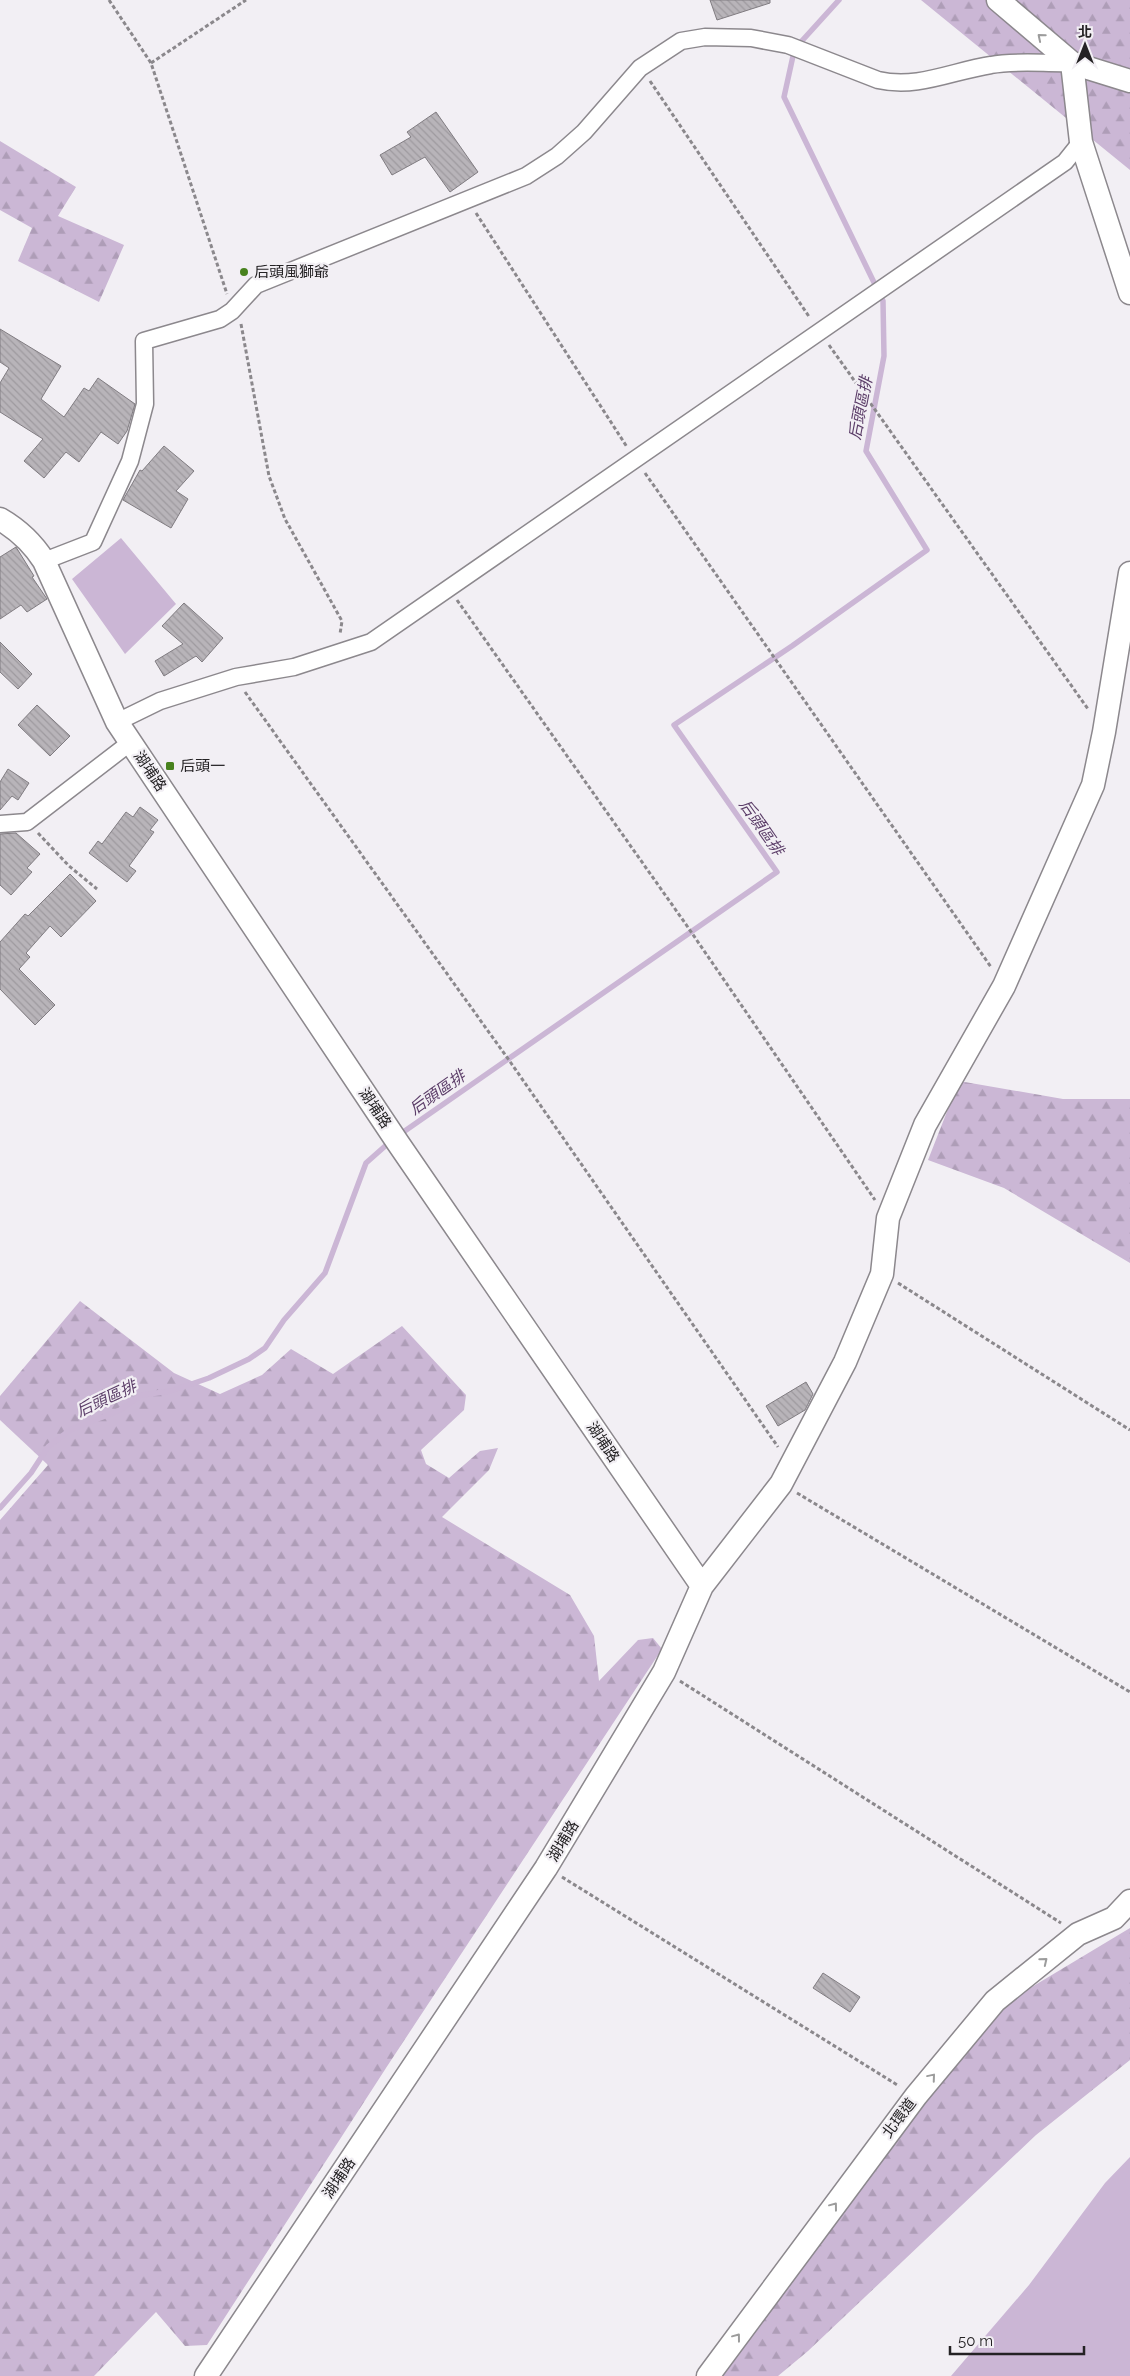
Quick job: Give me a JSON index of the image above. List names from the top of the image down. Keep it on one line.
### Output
{"streets":{"main road":["湖埔路","北環道"]},"one_way":["北環道"],"water":["后頭區排"],"places":{"other":["后頭風獅爺"],"transit":["后頭一"]},"scale_bar":"50 m","north":"top"}
